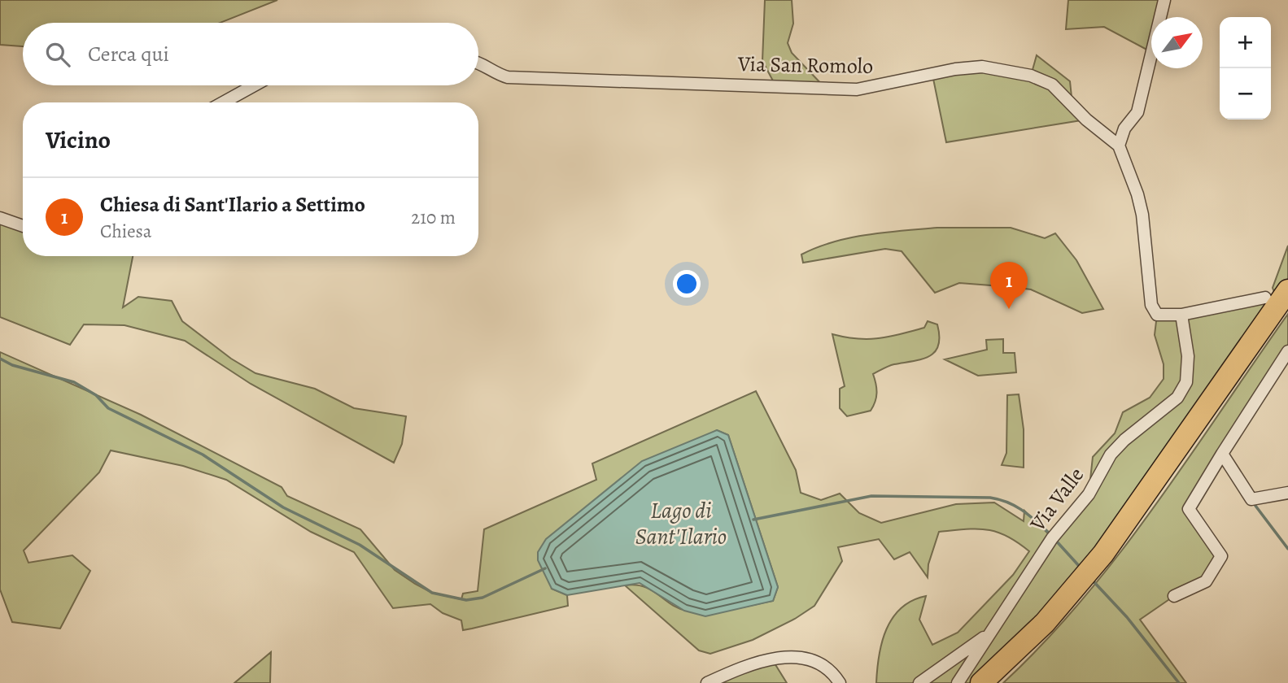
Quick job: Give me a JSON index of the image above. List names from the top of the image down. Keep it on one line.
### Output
{"streets":{"street":["Via San Romolo","Via Valle"]},"water":["Lago di Sant'Ilario"],"north":"top right","page":{"map_buttons":["+","−"],"search":"Cerca qui","heading":"Vicino","list":[{"mark":"1","name":"Chiesa di Sant'Ilario a Settimo","note":"Chiesa","value":"210 m"}],"pins":"1"}}
